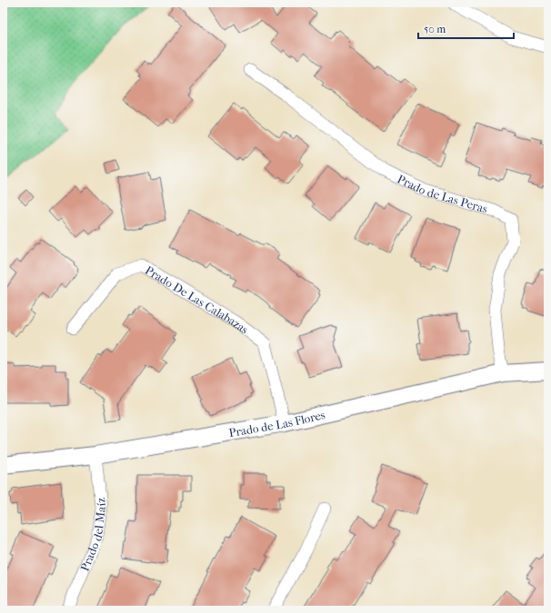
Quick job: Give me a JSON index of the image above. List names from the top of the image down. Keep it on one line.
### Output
{"streets":{"street":["Prado de Las Peras","Prado De Las Calabazas","Prado de Las Flores","Prado del Maíz"]},"crossings":[["Prado de Las Peras","Prado de Las Flores"],["Prado De Las Calabazas","Prado de Las Flores"],["Prado de Las Flores","Prado del Maíz"]],"scale_bar":"50 m"}
